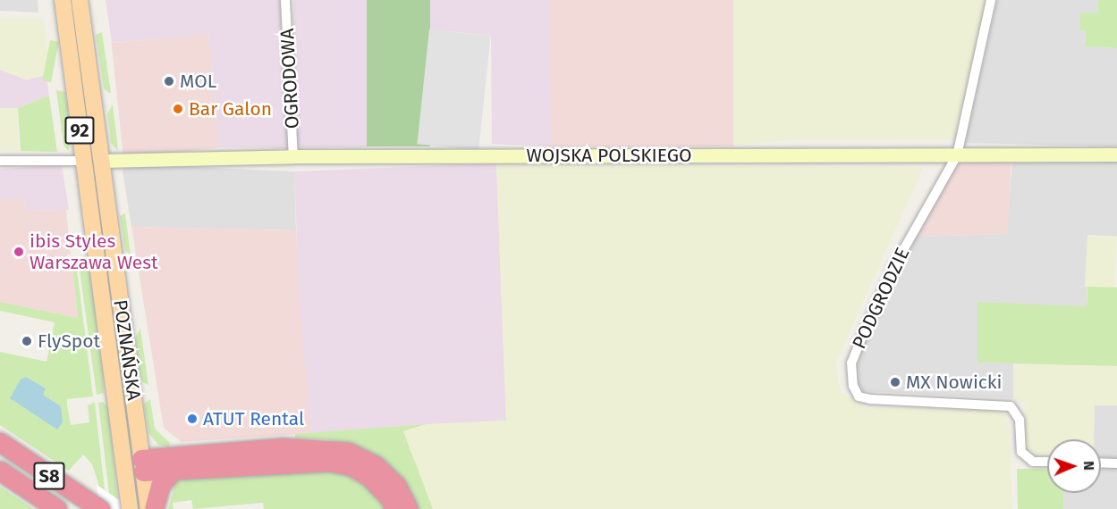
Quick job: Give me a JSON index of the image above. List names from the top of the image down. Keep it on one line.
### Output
{"streets":{"highway":["S8"],"main road":["92","POZNAŃSKA"],"street":["OGRODOWA","WOJSKA POLSKIEGO","PODGRODZIE"]},"crossings":[["OGRODOWA","WOJSKA POLSKIEGO"],["WOJSKA POLSKIEGO","PODGRODZIE"],["WOJSKA POLSKIEGO","POZNAŃSKA"]],"places":["MOL","Bar Galon","ibis Styles Warszawa West","FlySpot","MX Nowicki","ATUT Rental"],"north":"right"}
